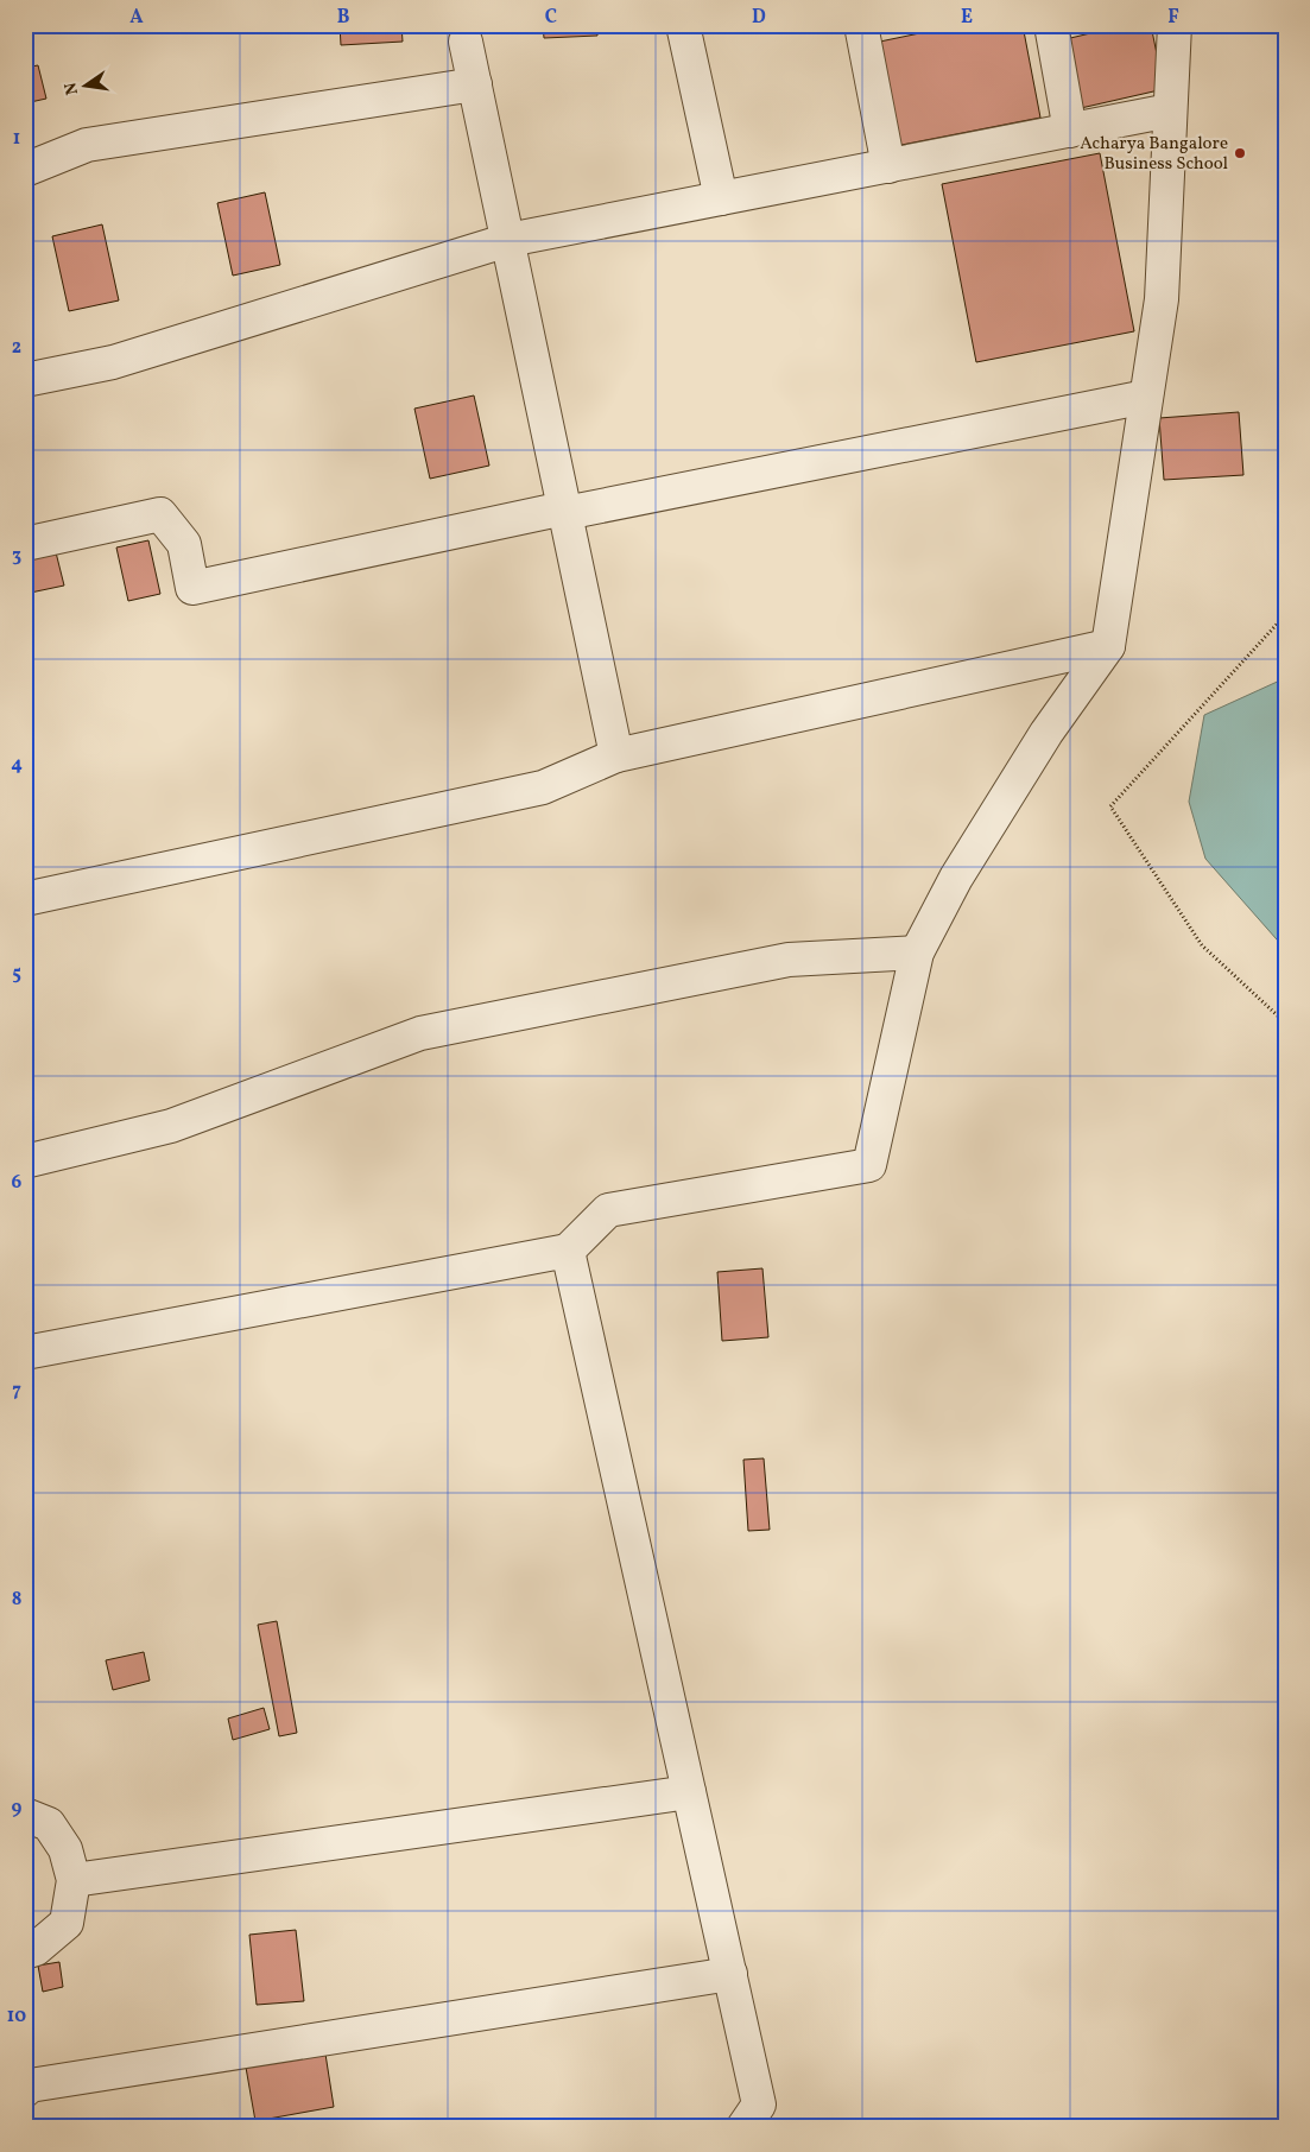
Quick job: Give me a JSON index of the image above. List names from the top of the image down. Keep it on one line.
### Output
{"places":["Acharya Bangalore Business School"],"north":"left","grid":{"columns":["A","B","C","D","E","F"],"rows":["1","2","3","4","5","6","7","8","9","10"]}}
